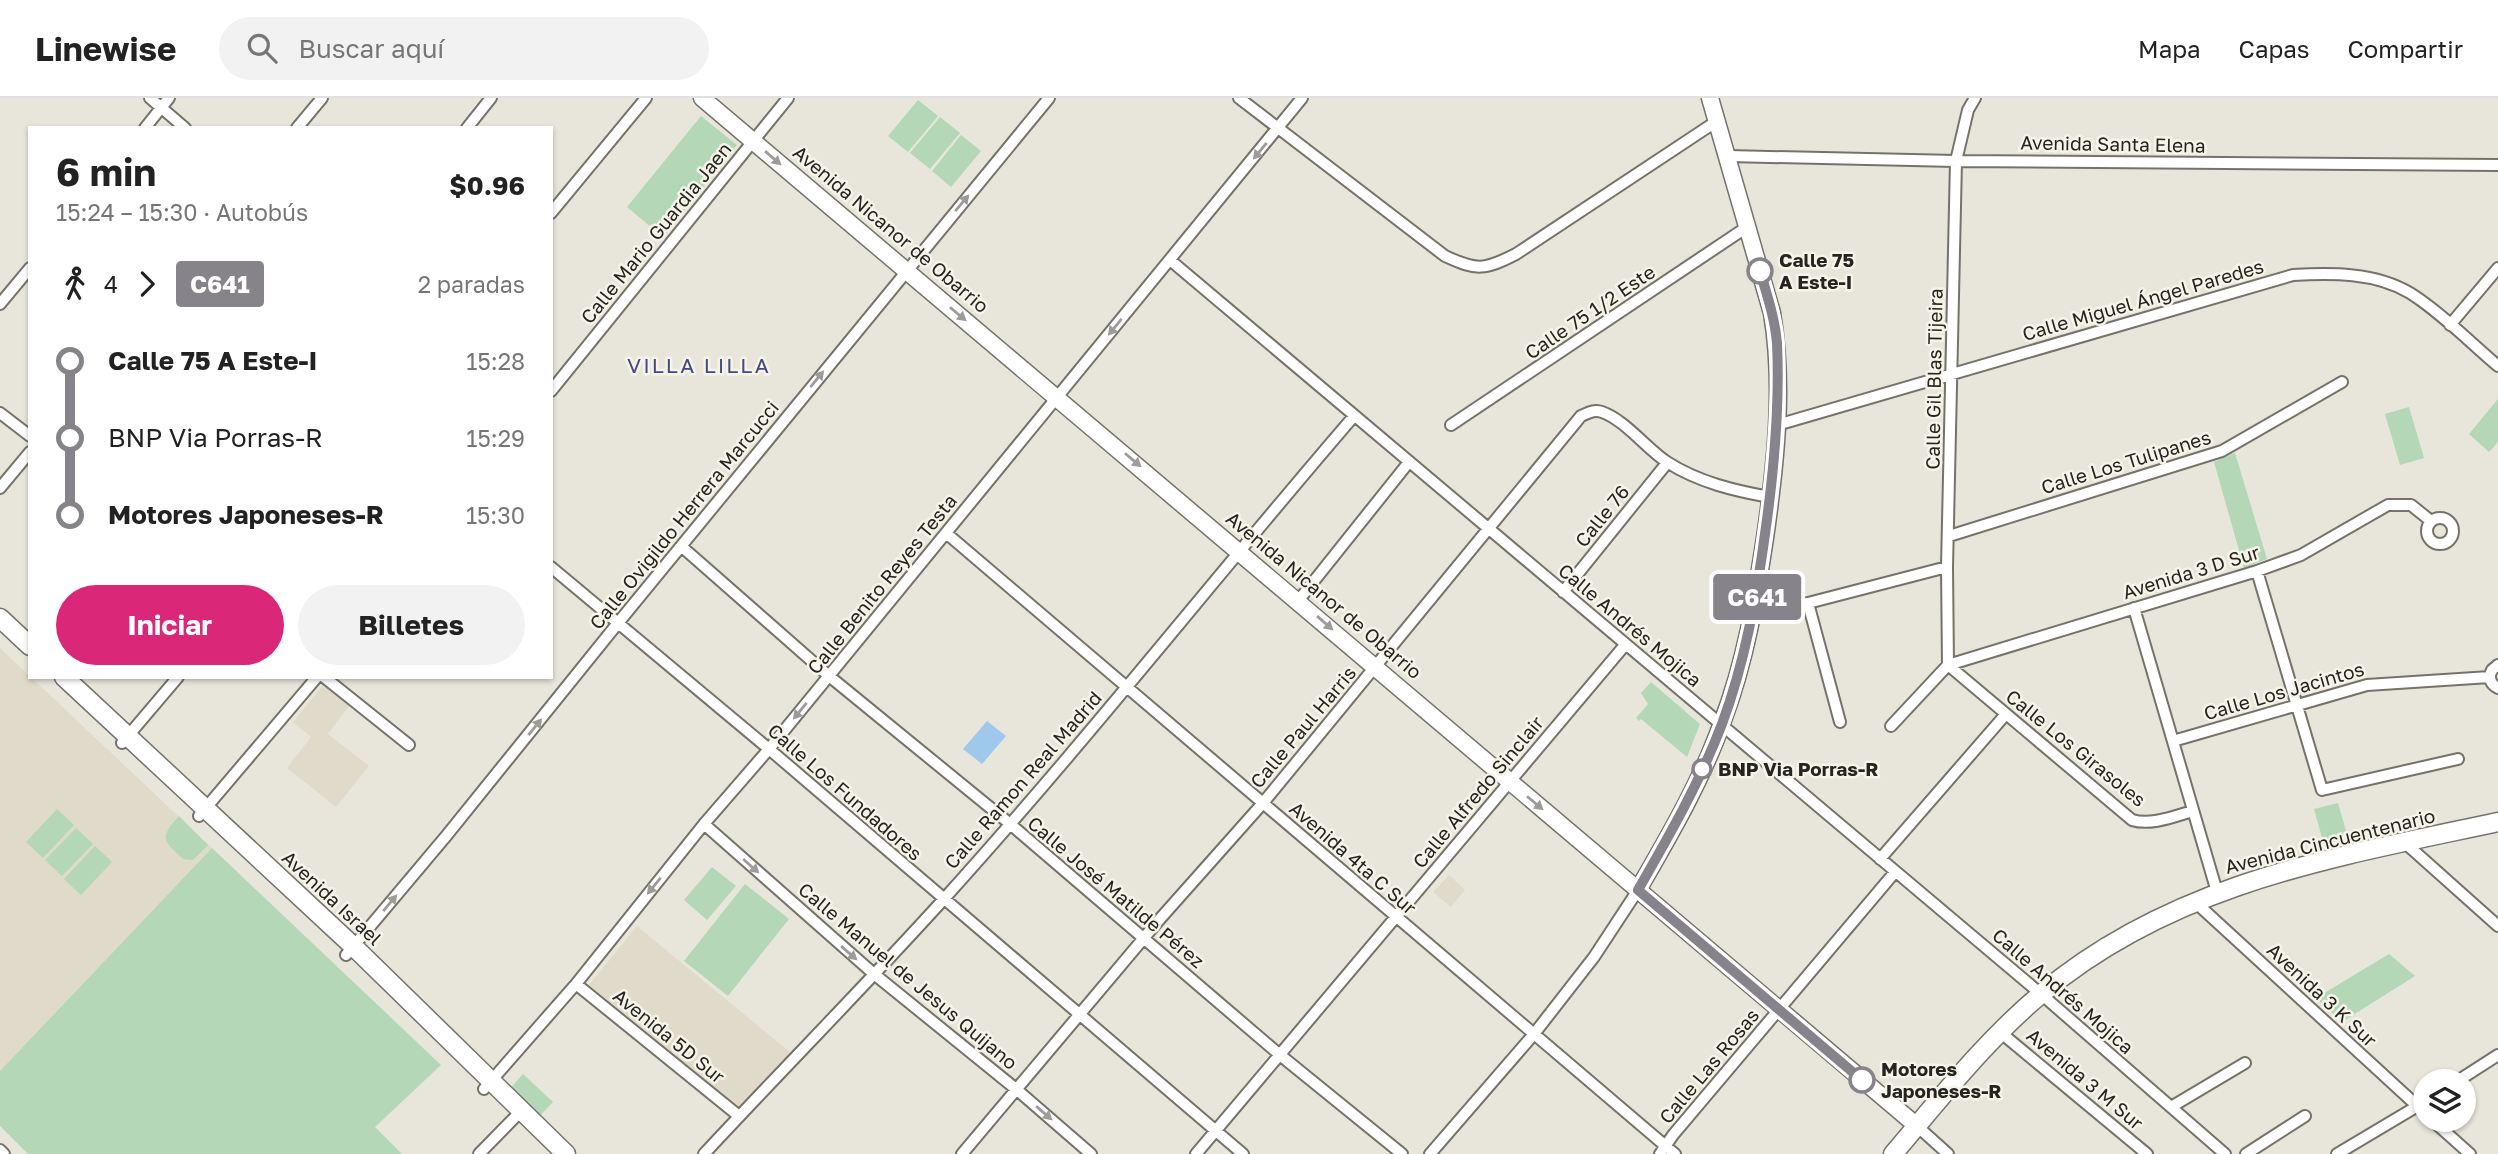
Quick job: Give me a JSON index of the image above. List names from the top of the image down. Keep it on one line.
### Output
{"streets":{"main road":["Avenida Nicanor de Obarrio","Avenida Cincuentenario","Avenida Israel"],"street":["Avenida Santa Elena","Calle Mario Guardia Jaen","Calle Miguel Ángel Paredes","Calle 75 1/2 Este","Calle Gil Blas Tijeira","Calle Los Tulipanes","Calle Ovigildo Herrera Marcucci","Calle 76","Avenida 3 D Sur","Calle Benito Reyes Testa","Calle Andrés Mojica","Calle Los Jacintos","Calle Paul Harris","Calle Los Girasoles","Calle Ramon Real Madrid","Calle Los Fundadores","Calle Alfredo Sinclair","Avenida 4ta C Sur","Calle José Matilde Pérez","Calle Manuel de Jesus Quijano","Avenida 3 K Sur","Avenida 5D Sur","Calle Las Rosas","Avenida 3 M Sur"]},"crossings":[["Avenida Santa Elena","Calle Gil Blas Tijeira"],["Avenida Nicanor de Obarrio","Calle Mario Guardia Jaen"],["Avenida Nicanor de Obarrio","Calle Ovigildo Herrera Marcucci"],["Avenida Nicanor de Obarrio","Calle Benito Reyes Testa"],["Avenida Nicanor de Obarrio","Calle Paul Harris"],["Avenida Nicanor de Obarrio","Calle Ramon Real Madrid"],["Avenida Nicanor de Obarrio","Calle Alfredo Sinclair"],["Avenida Nicanor de Obarrio","Avenida Cincuentenario"],["Avenida Nicanor de Obarrio","Calle Las Rosas"],["Calle Miguel Ángel Paredes","Calle Gil Blas Tijeira"],["Calle Gil Blas Tijeira","Calle Los Tulipanes"],["Calle Gil Blas Tijeira","Avenida 3 D Sur"],["Calle Gil Blas Tijeira","Calle Los Girasoles"],["Calle Ovigildo Herrera Marcucci","Calle Los Fundadores"],["Calle Ovigildo Herrera Marcucci","Calle José Matilde Pérez"],["Calle Ovigildo Herrera Marcucci","Avenida Israel"],["Calle 76","Calle Andrés Mojica"],["Calle 76","Calle Paul Harris"],["Avenida 3 D Sur","Calle Los Girasoles"],["Calle Benito Reyes Testa","Calle Andrés Mojica"],["Calle Benito Reyes Testa","Calle Los Fundadores"],["Calle Benito Reyes Testa","Avenida 4ta C Sur"],["Calle Benito Reyes Testa","Calle José Matilde Pérez"],["Calle Benito Reyes Testa","Avenida Israel"],["Calle Benito Reyes Testa","Calle Manuel de Jesus Quijano"],["Calle Benito Reyes Testa","Avenida 5D Sur"],["Calle Andrés Mojica","Calle Paul Harris"],["Calle Andrés Mojica","Calle Ramon Real Madrid"],["Calle Andrés Mojica","Calle Alfredo Sinclair"],["Calle Andrés Mojica","Avenida Cincuentenario"],["Calle Andrés Mojica","Calle Las Rosas"],["Calle Paul Harris","Calle Los Fundadores"],["Calle Paul Harris","Avenida 4ta C Sur"],["Calle Paul Harris","Calle José Matilde Pérez"],["Calle Paul Harris","Calle Manuel de Jesus Quijano"],["Calle Ramon Real Madrid","Calle Los Fundadores"],["Calle Ramon Real Madrid","Avenida 4ta C Sur"],["Calle Ramon Real Madrid","Calle José Matilde Pérez"],["Calle Ramon Real Madrid","Calle Manuel de Jesus Quijano"],["Calle Ramon Real Madrid","Avenida 5D Sur"],["Calle Los Fundadores","Calle Alfredo Sinclair"],["Calle Alfredo Sinclair","Avenida 4ta C Sur"],["Calle Alfredo Sinclair","Calle José Matilde Pérez"],["Avenida Cincuentenario","Avenida 3 K Sur"],["Avenida Cincuentenario","Avenida 3 M Sur"],["Avenida 4ta C Sur","Calle Las Rosas"]],"one_way":["Avenida Nicanor de Obarrio","Calle Ovigildo Herrera Marcucci","Calle Benito Reyes Testa","Calle Manuel de Jesus Quijano"],"districts":["VILLA LILLA"],"places":["Calle 75 A Este-I","BNP Via Porras-R","Motores Japoneses-R"],"lines":["bus line C641"],"page":{"header":"Linewise","search":"Buscar aquí","nav":["Mapa","Capas","Compartir"],"on_map":"C641","heading":["6 min","15:24 – 15:30 · Autobús","$0.96"],"legs":["4","C641","2 paradas"],"list":[{"name":"Calle 75 A Este-I","value":"15:28"},{"name":"BNP Via Porras-R","value":"15:29"},{"name":"Motores Japoneses-R","value":"15:30"}],"buttons":["Iniciar","Billetes"]}}
